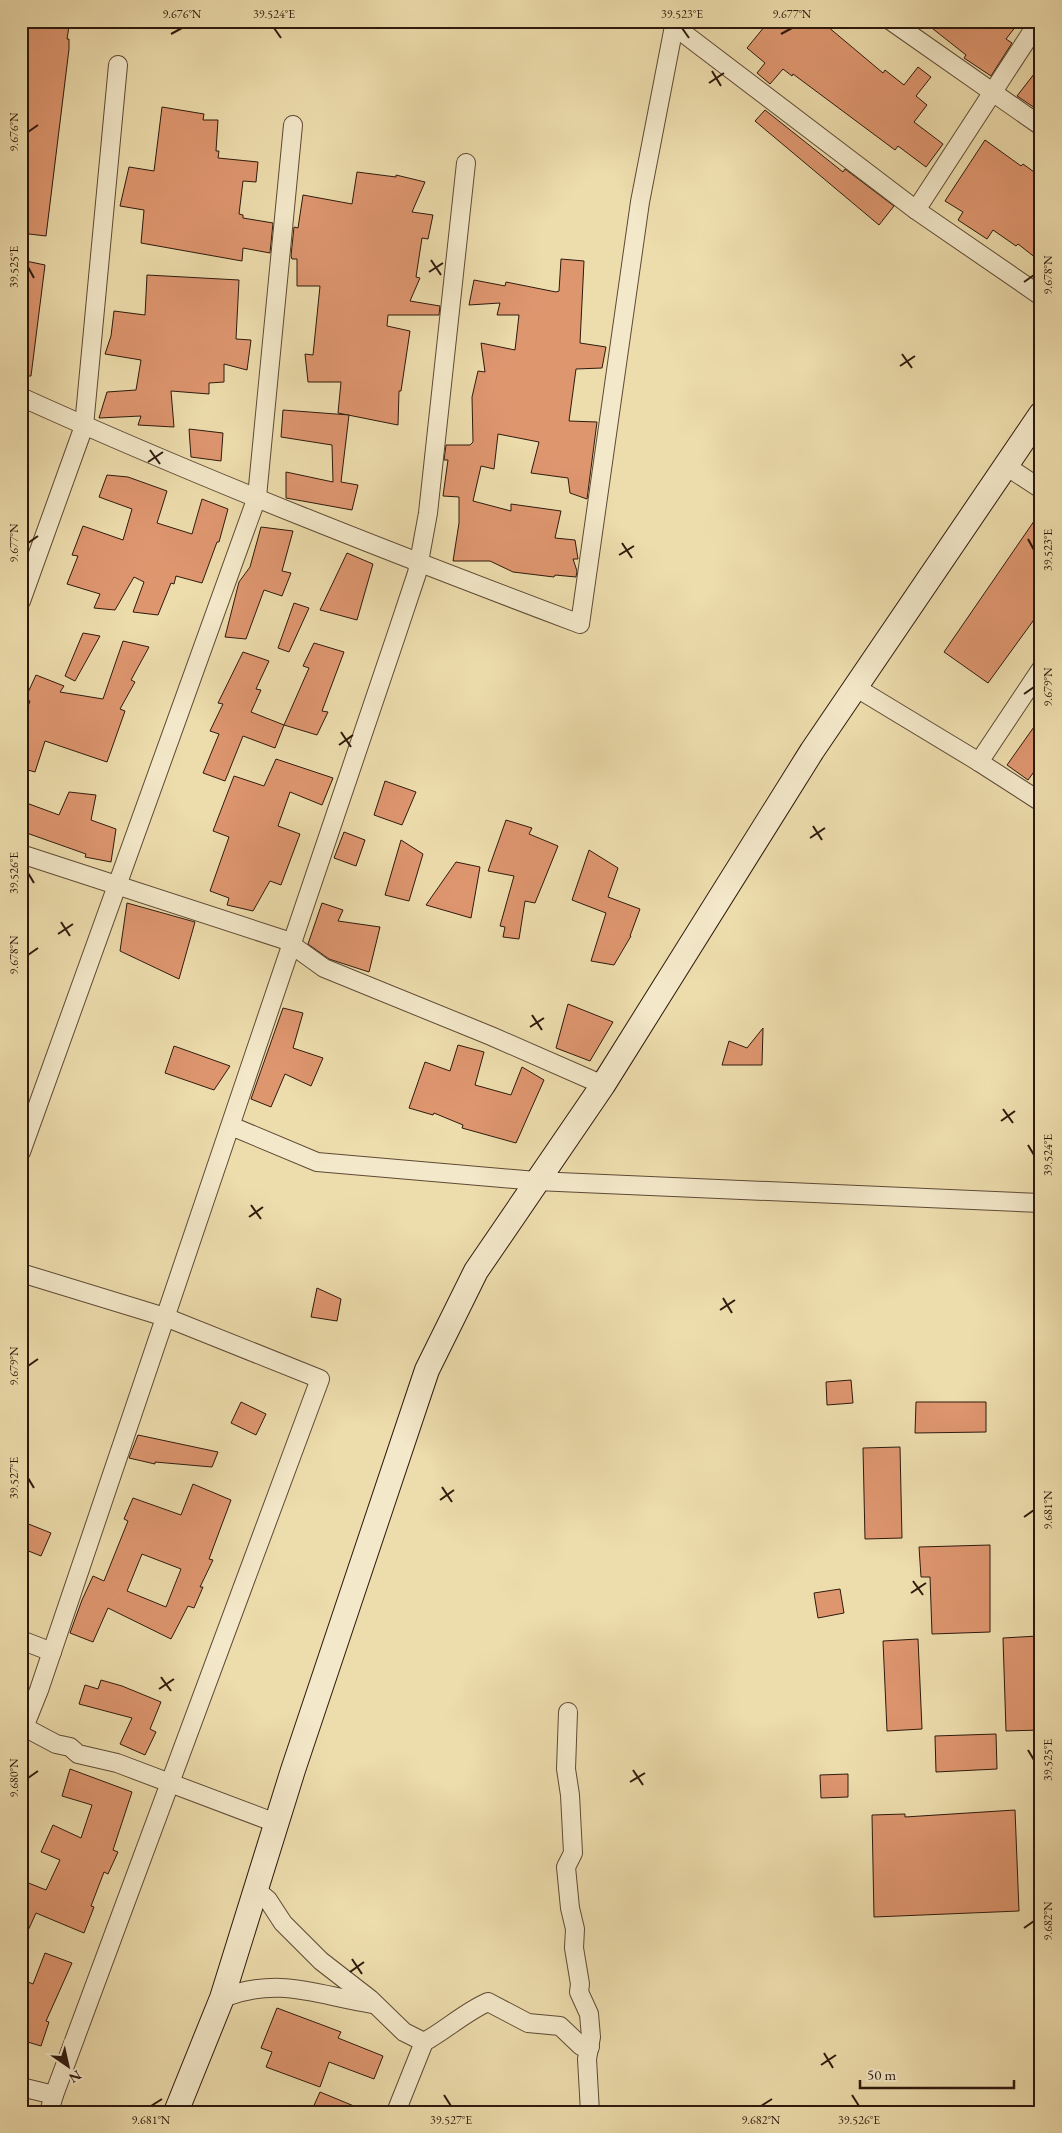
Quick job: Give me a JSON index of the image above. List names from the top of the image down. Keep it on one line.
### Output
{"scale_bar":"50 m","north":"bottom right","coordinates":["9.676°N","39.524°E","39.523°E","9.677°N","39.525°E","9.678°N","9.679°N","39.526°E","39.527°E","9.681°N","9.680°N","9.682°N"]}
